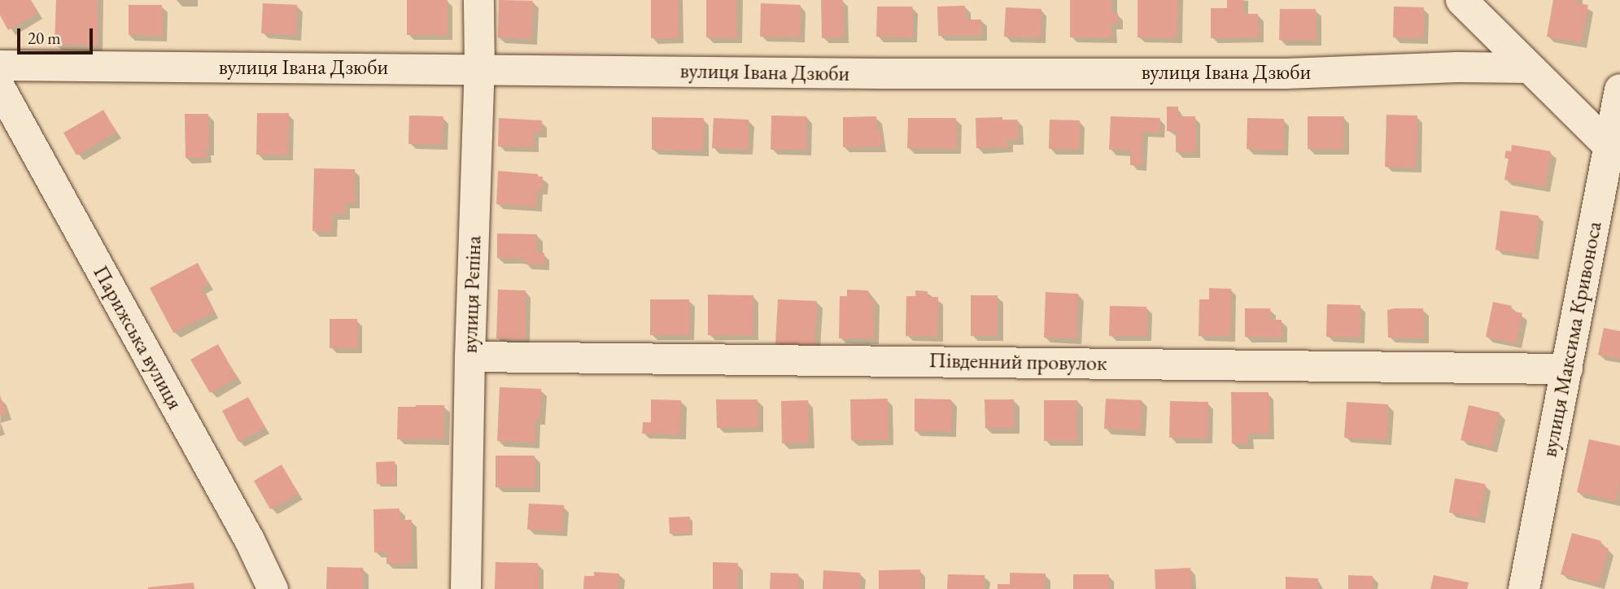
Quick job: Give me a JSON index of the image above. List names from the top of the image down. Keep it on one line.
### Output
{"streets":{"street":["вулиця Івана Дзюби","вулиця Рєпіна","Парижська вулиця","вулиця Максима Кривоноса","Південний провулок"]},"crossings":[["вулиця Івана Дзюби","вулиця Рєпіна"],["вулиця Рєпіна","Південний провулок"],["вулиця Максима Кривоноса","Південний провулок"]],"scale_bar":"20 m"}
